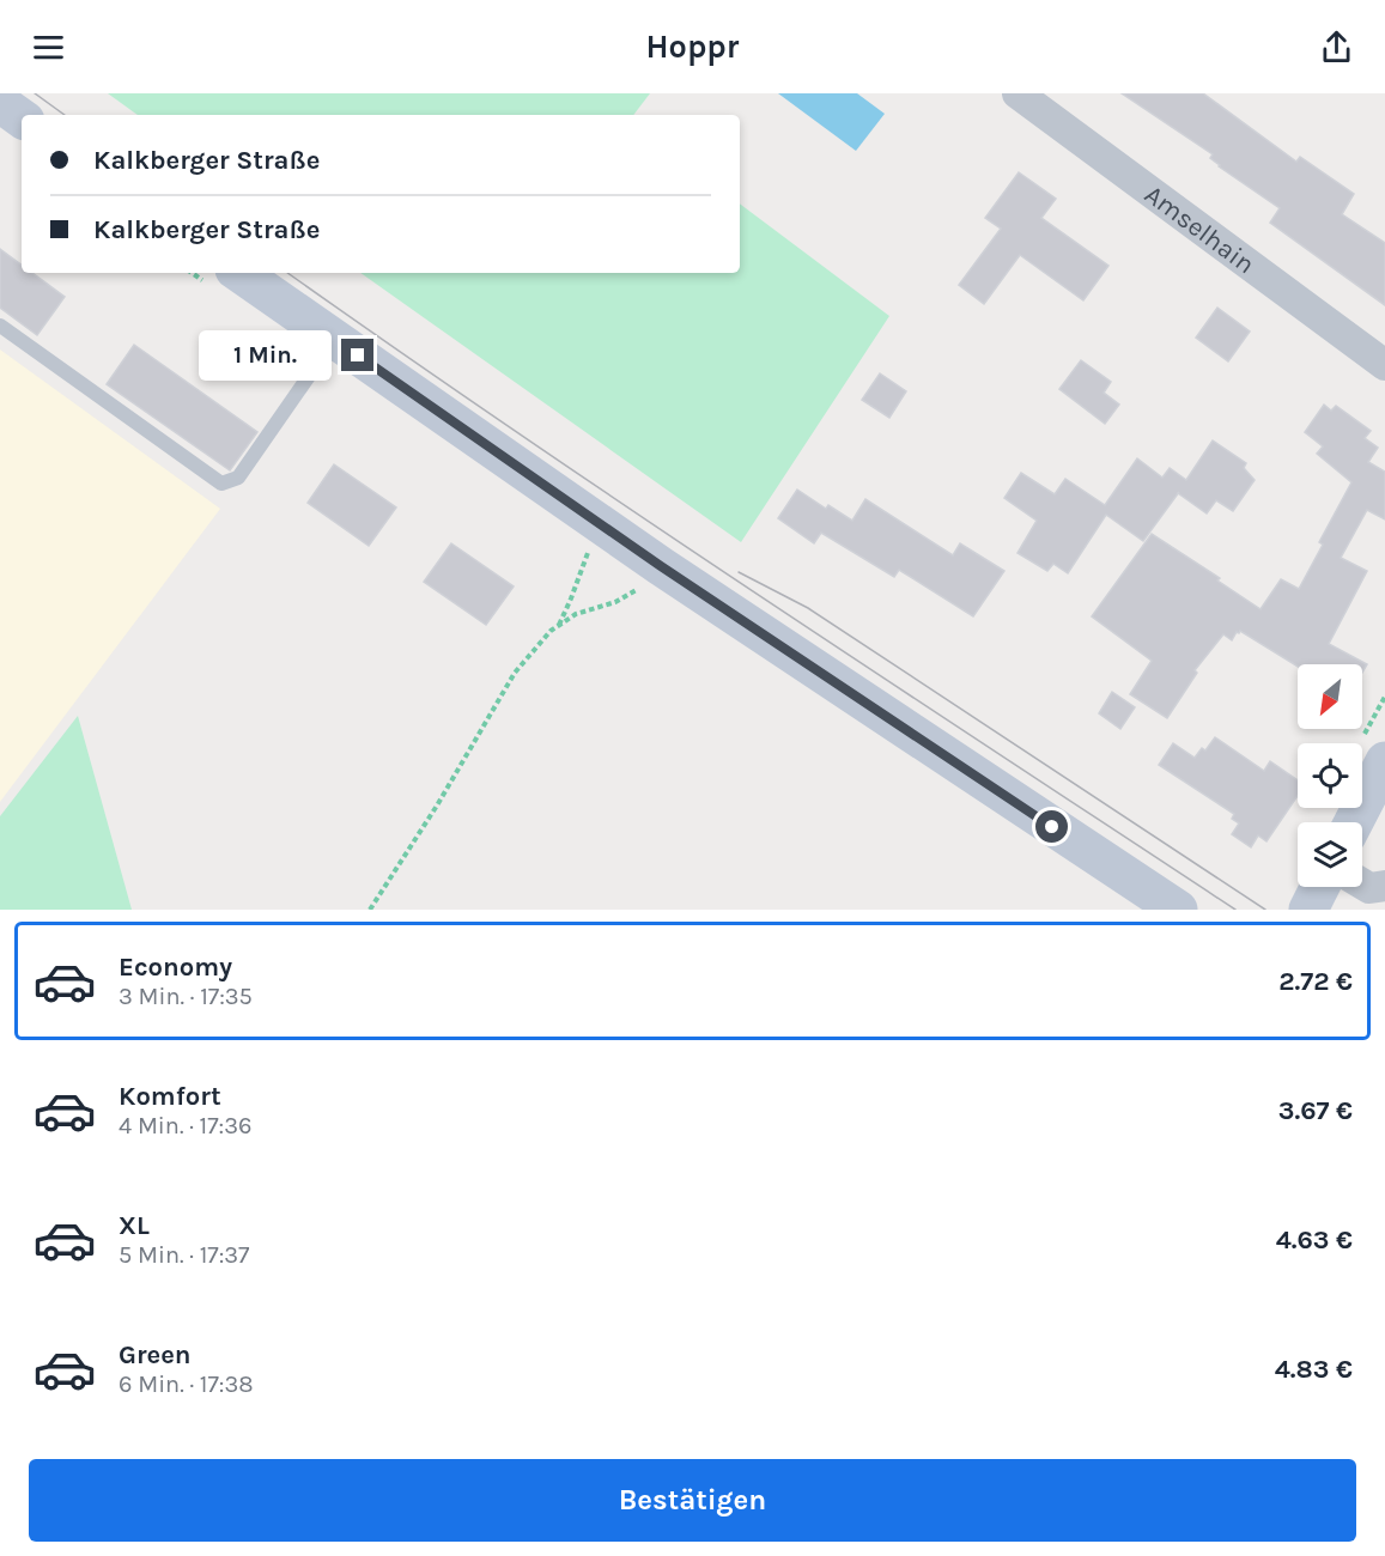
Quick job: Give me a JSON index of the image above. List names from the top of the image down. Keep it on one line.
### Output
{"streets":{"street":["Amselhain"]},"north":"bottom left","page":{"header":"Hoppr","banner":["Kalkberger Straße","Kalkberger Straße"],"bubble":"1 Min.","list":[{"name":"Economy","note":"3 Min. · 17:35","value":"2.72 €"},{"name":"Komfort","note":"4 Min. · 17:36","value":"3.67 €"},{"name":"XL","note":"5 Min. · 17:37","value":"4.63 €"},{"name":"Green","note":"6 Min. · 17:38","value":"4.83 €"}],"buttons":"Bestätigen"}}
